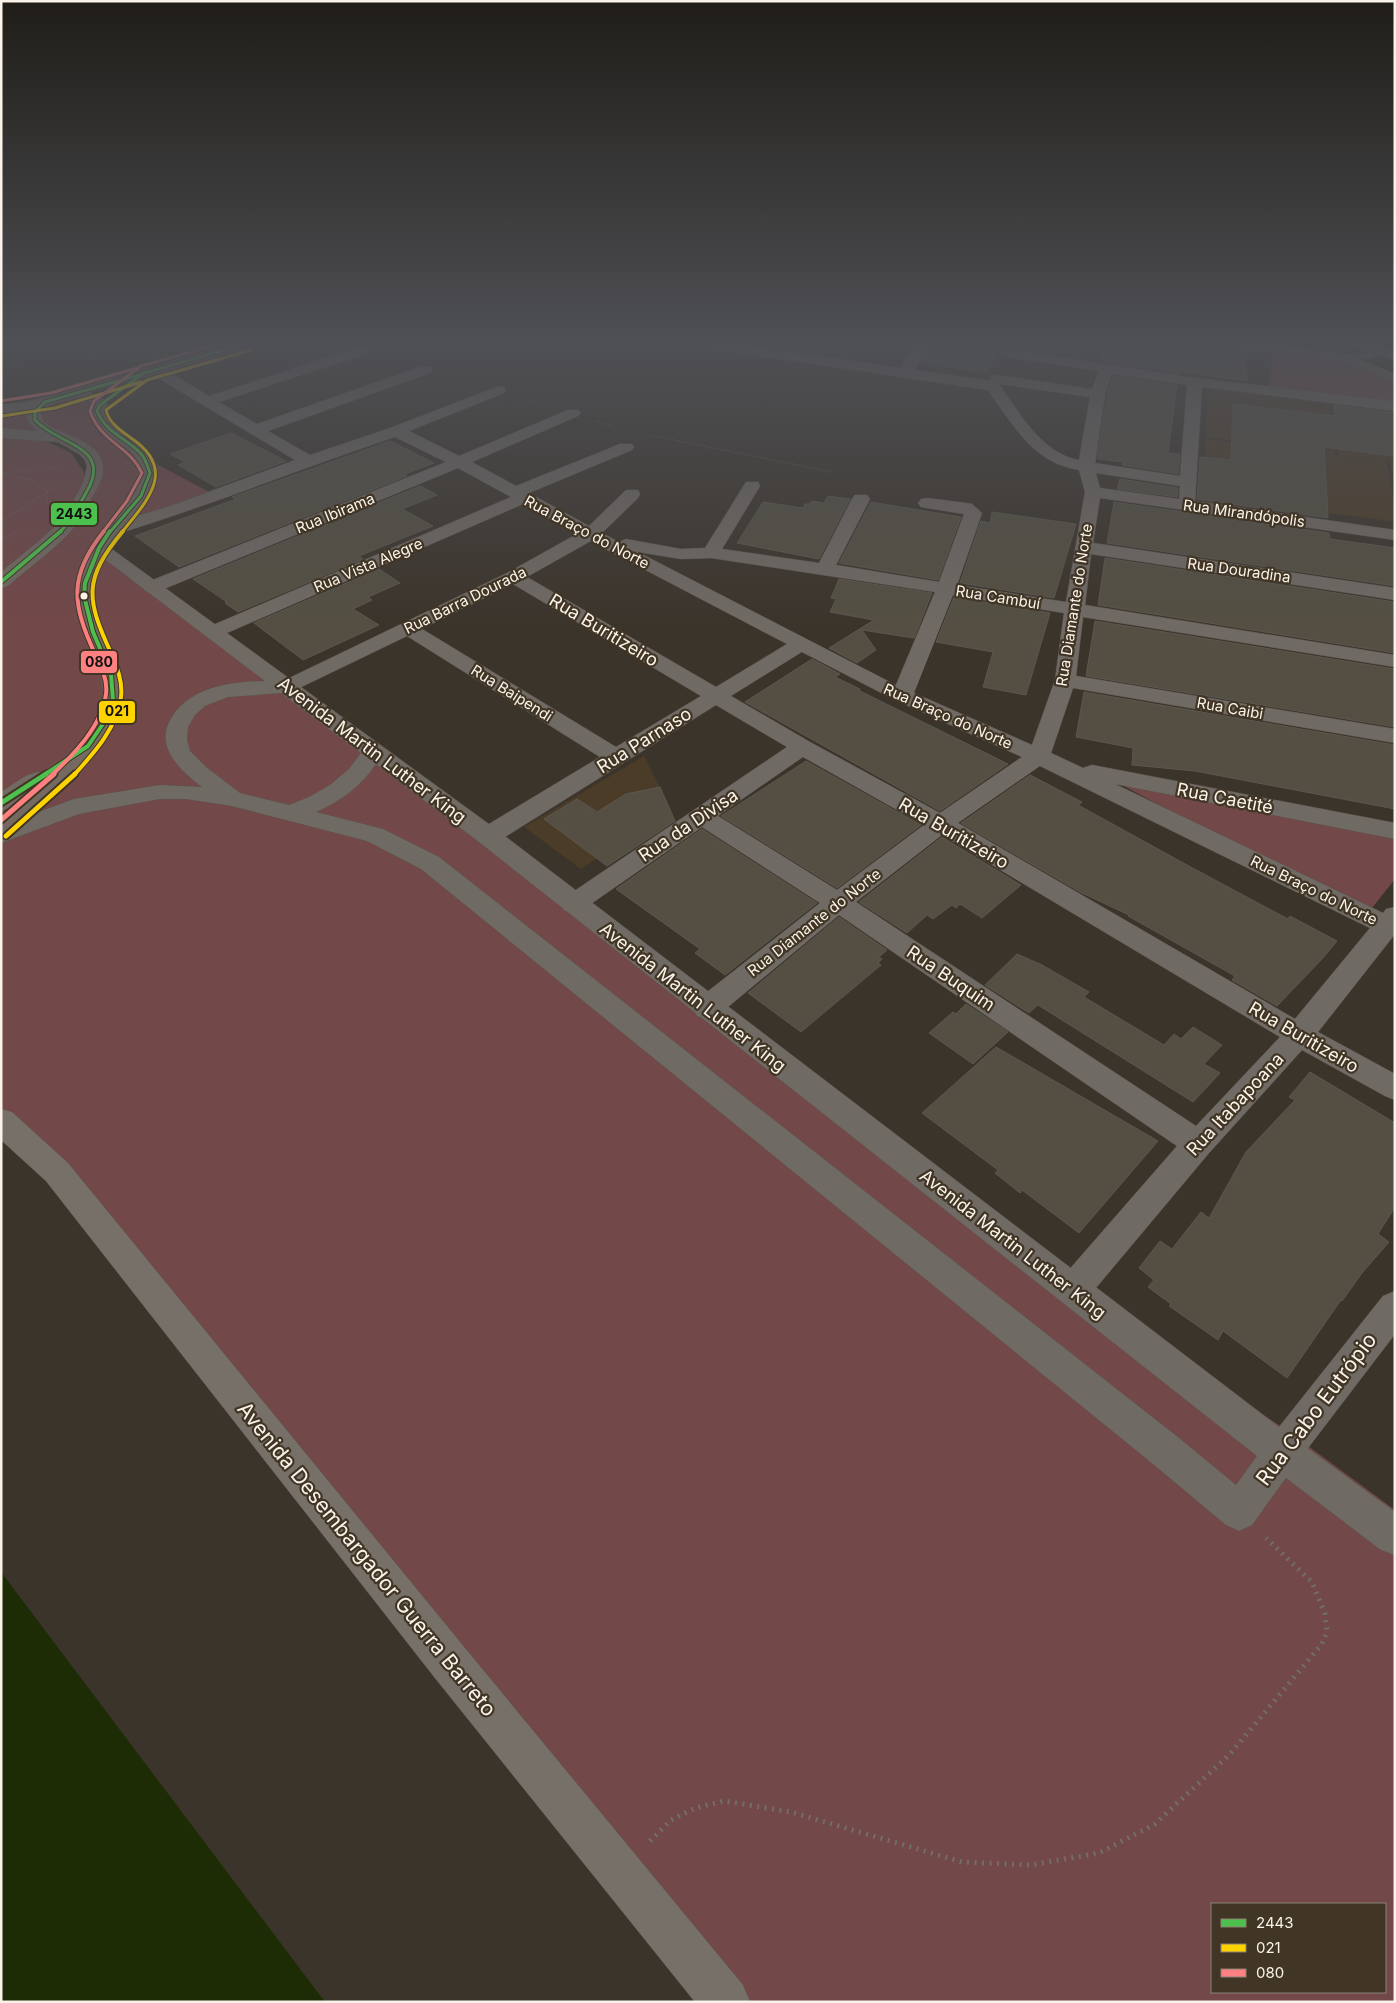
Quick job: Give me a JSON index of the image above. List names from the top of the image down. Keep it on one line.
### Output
{"streets":{"main road":["Avenida Desembargador Guerra Barreto"],"street":["Rua Ibirama","Rua Mirandópolis","Rua Braço do Norte","Rua Vista Alegre","Rua Douradina","Rua Cambuí","Rua Barra Dourada","Rua Diamante do Norte","Rua Buritizeiro","Rua Baipendi","Rua Caibi","Rua Parnaso","Avenida Martin Luther King","Rua Caetité","Rua da Divisa","Rua Buquim","Rua Itabapoana","Rua Cabo Eutrópio"]},"crossings":[["Rua Ibirama","Rua Braço do Norte"],["Rua Ibirama","Avenida Martin Luther King"],["Rua Mirandópolis","Rua Diamante do Norte"],["Rua Braço do Norte","Rua Vista Alegre"],["Rua Braço do Norte","Rua Cambuí"],["Rua Braço do Norte","Rua Barra Dourada"],["Rua Braço do Norte","Rua Diamante do Norte"],["Rua Braço do Norte","Rua Parnaso"],["Rua Braço do Norte","Rua Caetité"],["Rua Braço do Norte","Rua Itabapoana"],["Rua Vista Alegre","Avenida Martin Luther King"],["Rua Douradina","Rua Diamante do Norte"],["Rua Cambuí","Rua Barra Dourada"],["Rua Cambuí","Rua Diamante do Norte"],["Rua Barra Dourada","Rua Buritizeiro"],["Rua Barra Dourada","Rua Baipendi"],["Rua Barra Dourada","Avenida Martin Luther King"],["Rua Diamante do Norte","Rua Buritizeiro"],["Rua Diamante do Norte","Rua Caibi"],["Rua Diamante do Norte","Avenida Martin Luther King"],["Rua Diamante do Norte","Rua Caetité"],["Rua Diamante do Norte","Rua Buquim"],["Rua Buritizeiro","Rua Parnaso"],["Rua Buritizeiro","Rua da Divisa"],["Rua Buritizeiro","Rua Itabapoana"],["Rua Baipendi","Rua Parnaso"],["Rua Parnaso","Avenida Martin Luther King"],["Avenida Martin Luther King","Rua da Divisa"],["Avenida Martin Luther King","Rua Itabapoana"],["Avenida Martin Luther King","Rua Cabo Eutrópio"],["Rua da Divisa","Rua Buquim"],["Rua Buquim","Rua Itabapoana"]],"lines":["transit line 2443","transit line 021","transit line 080"],"legend":["2443","021","080"]}
